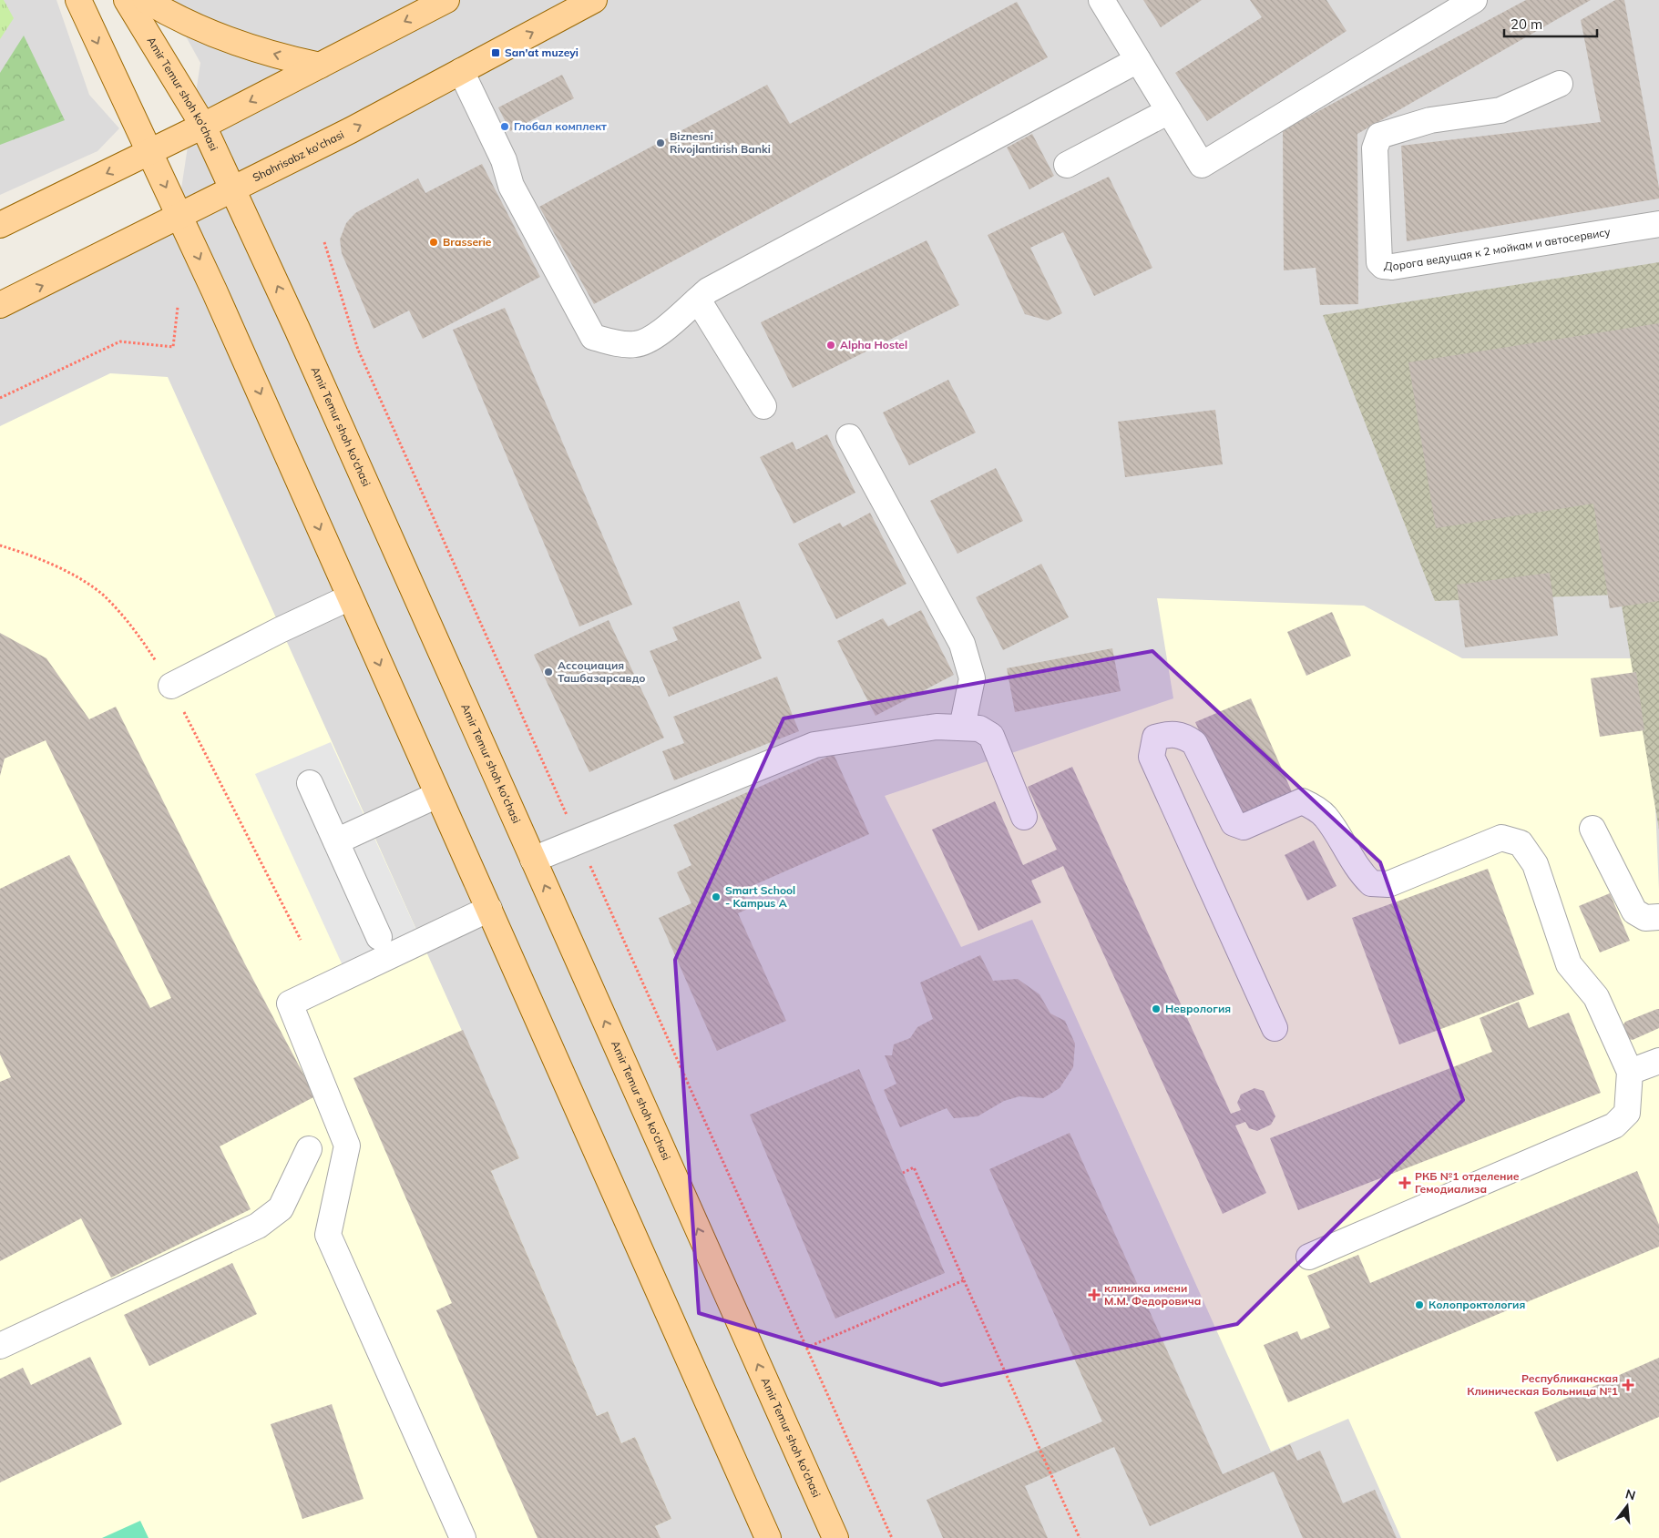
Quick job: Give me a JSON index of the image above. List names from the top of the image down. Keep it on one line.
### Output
{"streets":{"main road":["Amir Temur shoh ko'chasi","Shahrisabz ko'chasi"],"lane":["Дорога ведущая к 2 мойкам и автосервису"]},"crossings":[["Amir Temur shoh ko'chasi","Shahrisabz ko'chasi"]],"places":{"transit":["San'at muzeyi"],"other":["Глобал комплект","Biznesni Rivojlantirish Banki","Brasserie","Alpha Hostel","Ассоциация Ташбазарсавдо","Smart School - Kampus A","Неврология","Колопроктология"],"health":["РКБ №1 отделение Гемодиализа","клиника имени М.М. Федоровича","Республиканская Клиническая Больница №1"]},"scale_bar":"20 m","north":"top"}
